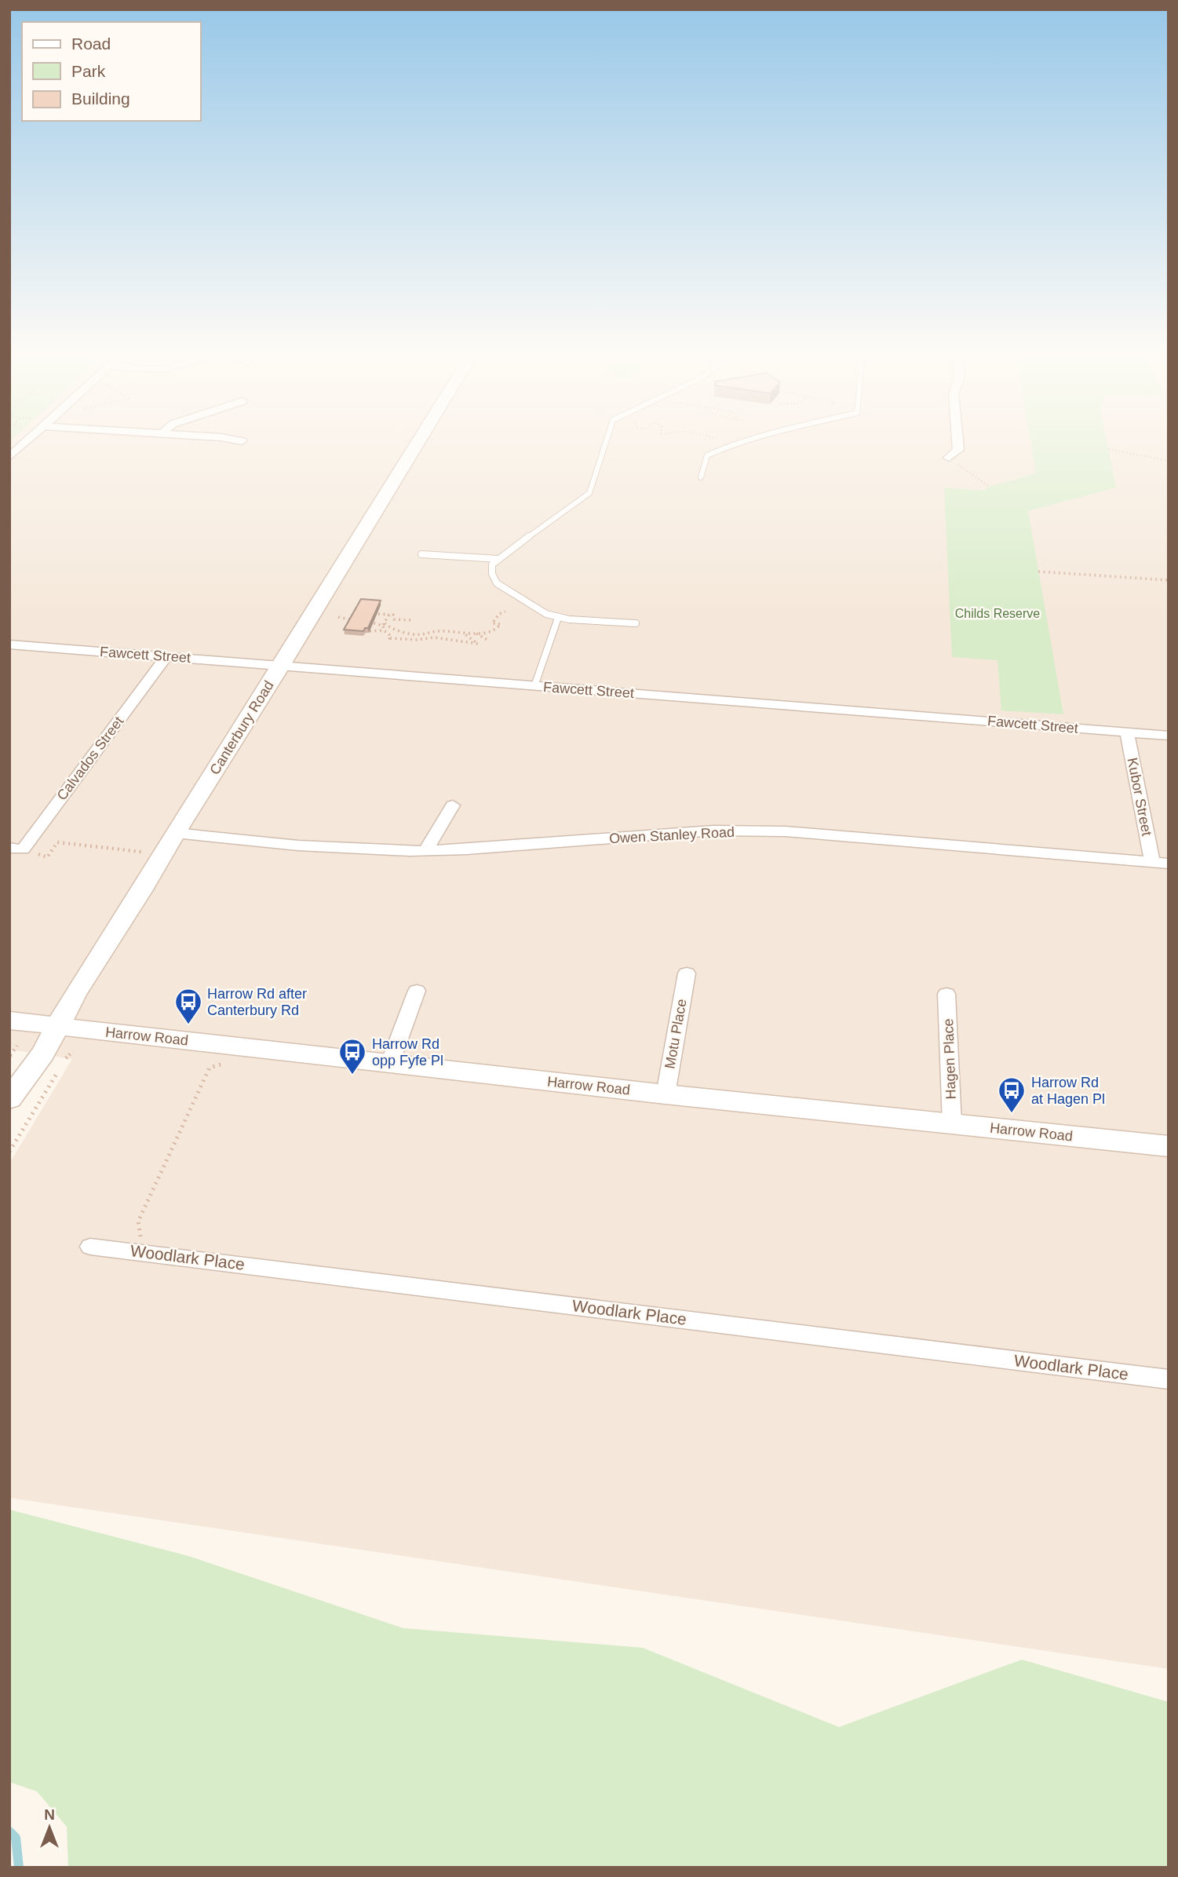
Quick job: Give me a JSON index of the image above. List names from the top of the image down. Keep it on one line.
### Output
{"streets":{"main road":["Canterbury Road","Harrow Road"],"street":["Fawcett Street","Calvados Street","Kubor Street","Owen Stanley Road","Motu Place","Hagen Place","Woodlark Place"]},"crossings":[["Fawcett Street","Canterbury Road"],["Fawcett Street","Calvados Street"],["Fawcett Street","Kubor Street"],["Canterbury Road","Owen Stanley Road"],["Canterbury Road","Harrow Road"],["Kubor Street","Owen Stanley Road"],["Motu Place","Harrow Road"],["Harrow Road","Hagen Place"]],"parks":["Childs Reserve"],"places":{"bus stop":["Harrow Rd after Canterbury Rd","Harrow Rd opp Fyfe Pl","Harrow Rd at Hagen Pl"]},"legend":["Road","Park","Building"],"north":"top"}
